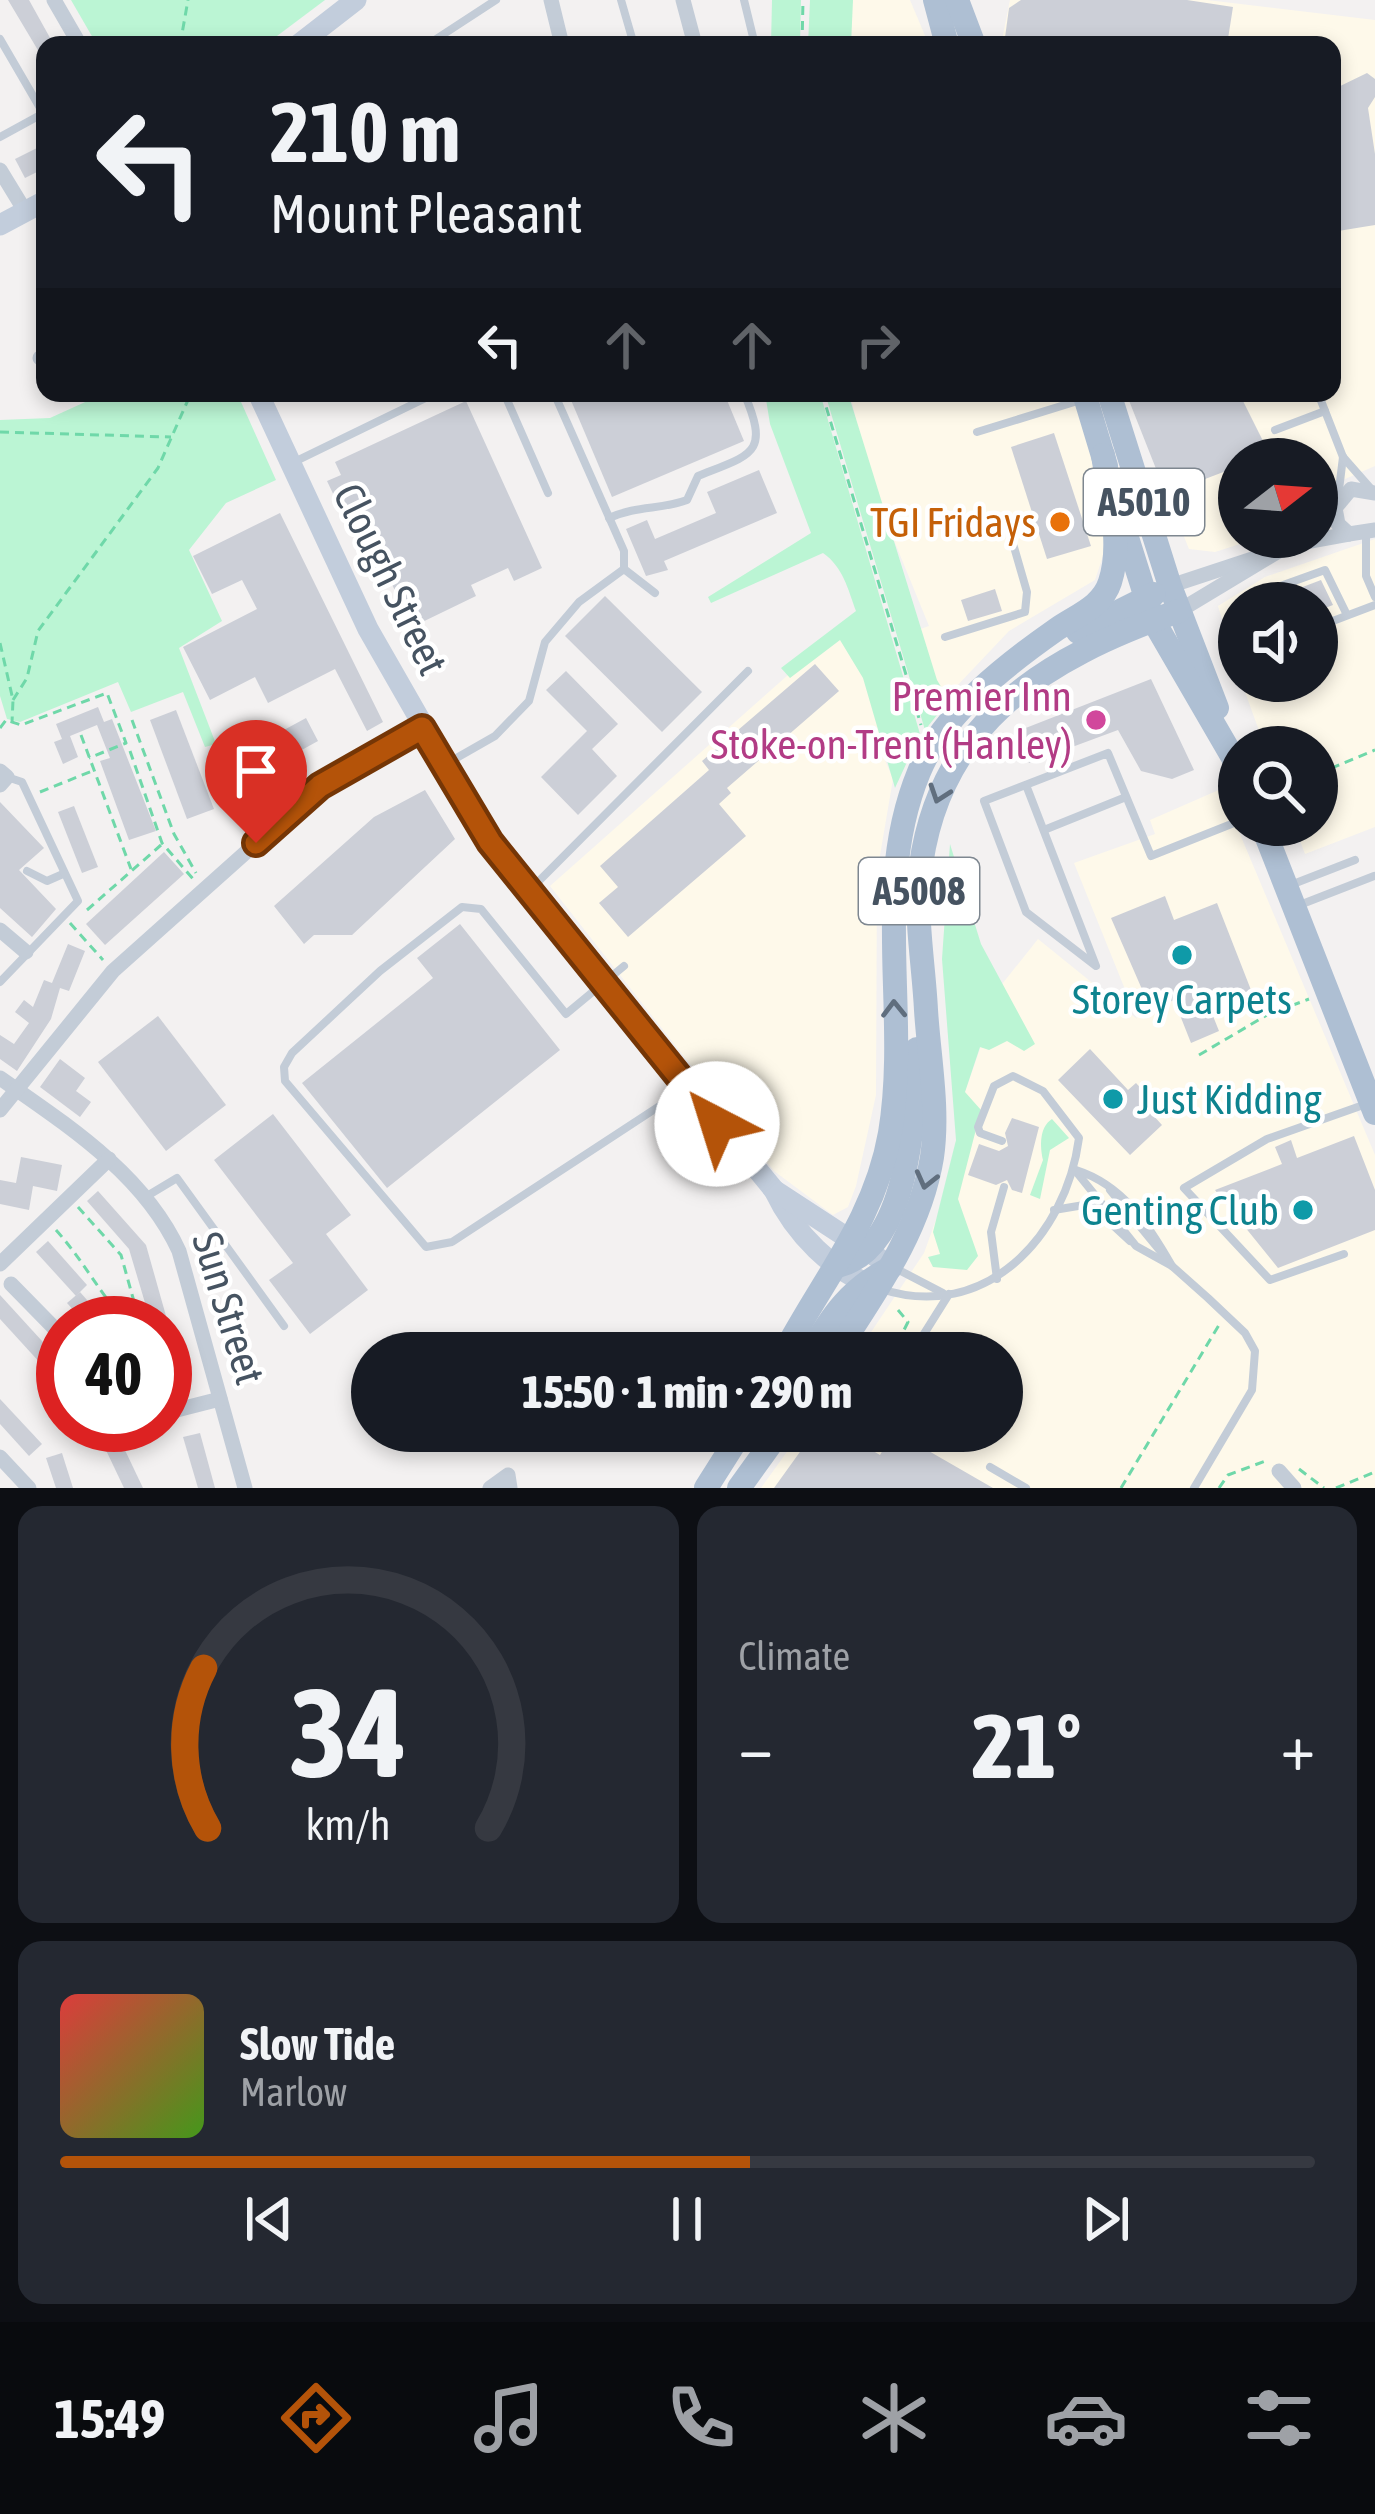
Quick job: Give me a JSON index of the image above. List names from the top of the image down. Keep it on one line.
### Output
{"streets":{"main road":["A5010","A5008"],"street":["Clough Street","Sun Street"]},"crossings":[["A5010","A5008"],["Clough Street","A5008"]],"places":["TGI Fridays","Premier Inn Stoke-on-Trent (Hanley)","Storey Carpets","Just Kidding","Genting Club"],"north":"right","page":{"turn":["210 m","Mount Pleasant"],"limit":"40","trip":"15:50 · 1 min · 290 m","tile":"Climate","heat":["−","21°","+"],"song":["Slow Tide","Marlow"],"tabs":"15:49","gauge":["34","km/h"]}}
